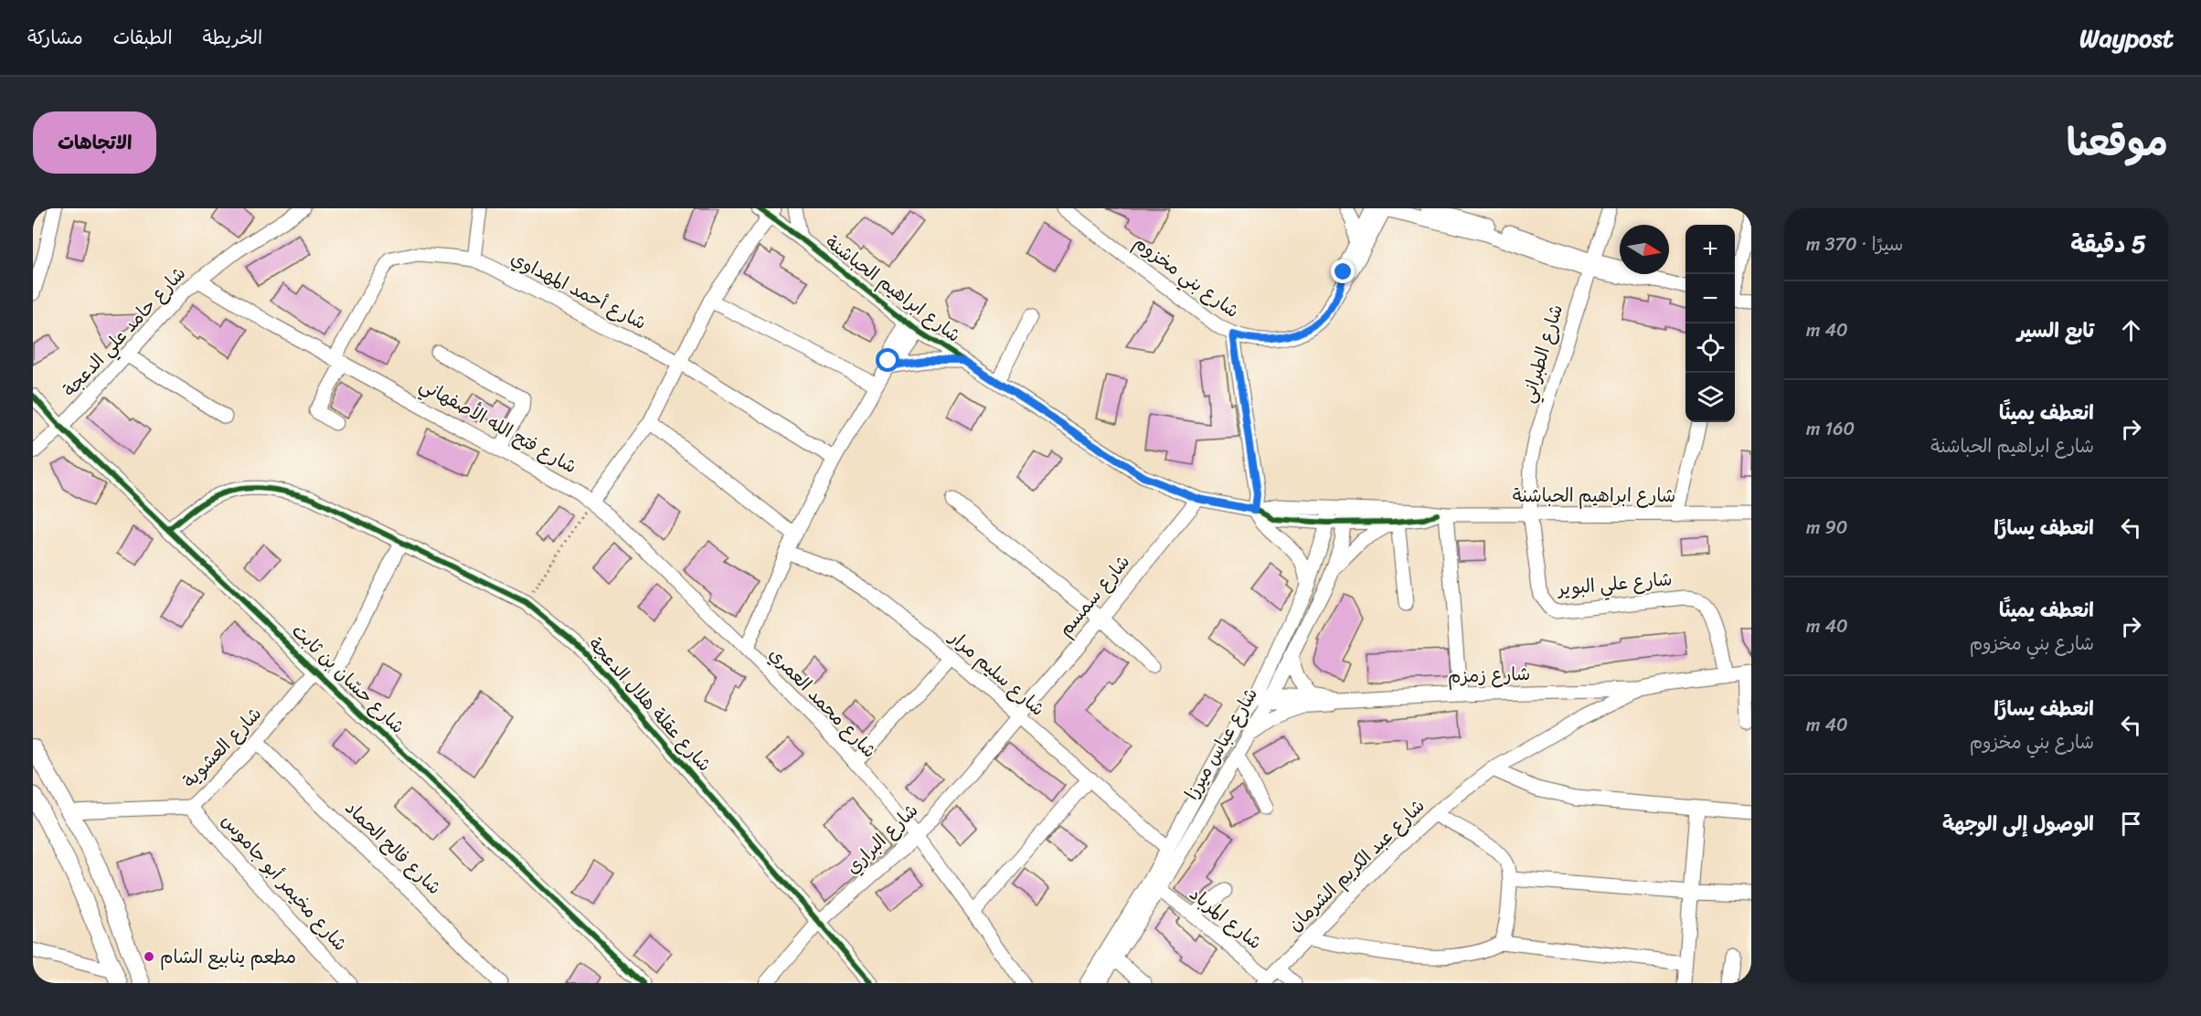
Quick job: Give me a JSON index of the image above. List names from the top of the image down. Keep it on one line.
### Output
{"streets":{"street":["شارع بني مخزوم","شارع ابراهيم الحباشنة","شارع أحمد المهداوي","شارع حامد علي الدعجة","شارع الطبراني","شارع فتح الله الأصفهاني","شارع علي البوير","شارع سمسم","شارع سليم مرار","شارع زمزم","شارع حسّان بن ثابت","شارع محمد العمري","شارع عقلة هلال الدعجة","شارع عباس ميرزا","شارع العشوية","شارع البراري","شارع فالح الحماد","شارع عبد الكريم الشرمان","شارع مخيمر أبو جاموس","شارع المرباد"]},"crossings":[["شارع ابراهيم الحباشنة","شارع الطبراني"],["شارع ابراهيم الحباشنة","شارع علي البوير"],["شارع ابراهيم الحباشنة","شارع سمسم"],["شارع ابراهيم الحباشنة","شارع محمد العمري"],["شارع ابراهيم الحباشنة","شارع عباس ميرزا"],["شارع أحمد المهداوي","شارع فتح الله الأصفهاني"],["شارع أحمد المهداوي","شارع محمد العمري"],["شارع حامد علي الدعجة","شارع فتح الله الأصفهاني"],["شارع حامد علي الدعجة","شارع حسّان بن ثابت"],["شارع الطبراني","شارع علي البوير"],["شارع فتح الله الأصفهاني","شارع محمد العمري"],["شارع علي البوير","شارع عبد الكريم الشرمان"],["شارع سمسم","شارع سليم مرار"],["شارع سمسم","شارع البراري"],["شارع سليم مرار","شارع محمد العمري"],["شارع سليم مرار","شارع عباس ميرزا"],["شارع سليم مرار","شارع البراري"],["شارع زمزم","شارع عباس ميرزا"],["شارع زمزم","شارع عبد الكريم الشرمان"],["شارع حسّان بن ثابت","شارع عقلة هلال الدعجة"],["شارع حسّان بن ثابت","شارع العشوية"],["شارع محمد العمري","شارع البراري"],["شارع عقلة هلال الدعجة","شارع البراري"],["شارع عباس ميرزا","شارع المرباد"],["شارع العشوية","شارع فالح الحماد"],["شارع العشوية","شارع مخيمر أبو جاموس"],["شارع عبد الكريم الشرمان","شارع المرباد"]],"places":["مطعم ينابيع الشام"],"north":"right","page":{"header":"Waypost","nav":["الخريطة","الطبقات","مشاركة"],"title":"موقعنا","buttons":"الاتجاهات","heading":["5 دقيقة","سيرًا · 370 m"],"map_buttons":["+","−"],"list":[["تابع السير","40 m"],["انعطف يمينًا","شارع ابراهيم الحباشنة","160 m"],["انعطف يسارًا","90 m"],["انعطف يمينًا","شارع بني مخزوم","40 m"],["انعطف يسارًا","شارع بني مخزوم","40 m"],"الوصول إلى الوجهة"]}}
